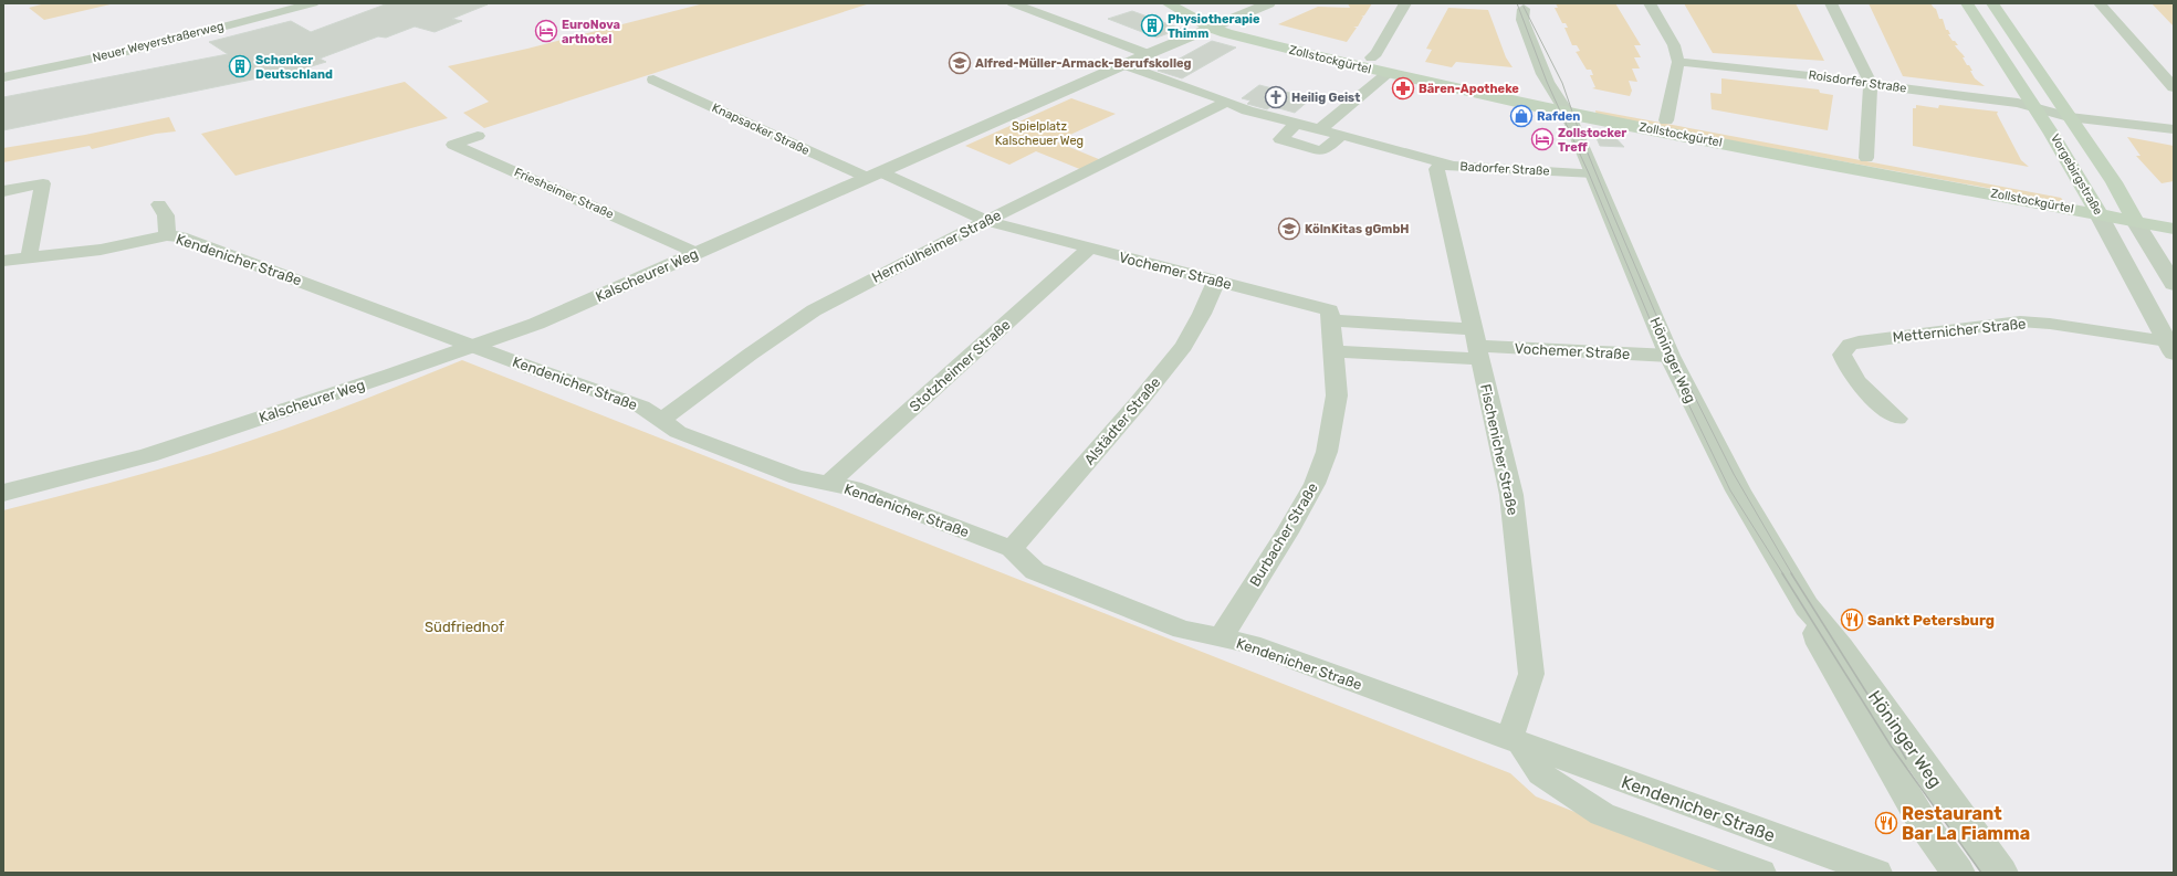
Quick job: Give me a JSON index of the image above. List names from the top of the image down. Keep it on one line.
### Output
{"streets":{"main road":["Zollstockgürtel","Vorgebirgstraße"],"street":["Neuer Weyerstraßerweg","Roisdorfer Straße","Knapsacker Straße","Badorfer Straße","Friesheimer Straße","Hermülheimer Straße","Kendenicher Straße","Vochemer Straße","Kalscheurer Weg","Metternicher Straße","Höninger Weg","Stotzheimer Straße","Alstädter Straße","Fischenicher Straße","Burbacher Straße"]},"crossings":[["Zollstockgürtel","Vorgebirgstraße"],["Zollstockgürtel","Kalscheurer Weg"],["Zollstockgürtel","Höninger Weg"],["Roisdorfer Straße","Vorgebirgstraße"],["Knapsacker Straße","Vochemer Straße"],["Knapsacker Straße","Kalscheurer Weg"],["Badorfer Straße","Hermülheimer Straße"],["Badorfer Straße","Kalscheurer Weg"],["Badorfer Straße","Höninger Weg"],["Badorfer Straße","Fischenicher Straße"],["Vorgebirgstraße","Metternicher Straße"],["Friesheimer Straße","Kalscheurer Weg"],["Hermülheimer Straße","Kendenicher Straße"],["Hermülheimer Straße","Vochemer Straße"],["Kendenicher Straße","Kalscheurer Weg"],["Kendenicher Straße","Stotzheimer Straße"],["Kendenicher Straße","Alstädter Straße"],["Kendenicher Straße","Fischenicher Straße"],["Kendenicher Straße","Burbacher Straße"],["Vochemer Straße","Kalscheurer Weg"],["Vochemer Straße","Höninger Weg"],["Vochemer Straße","Stotzheimer Straße"],["Vochemer Straße","Alstädter Straße"],["Vochemer Straße","Fischenicher Straße"],["Vochemer Straße","Burbacher Straße"]],"parks":["Spielplatz Kalscheuer Weg","Südfriedhof"],"places":{"building":["Physiotherapie Thimm","Schenker Deutschland"],"hotel":["EuroNova arthotel","Zollstocker Treff"],"school or university":["Alfred-Müller-Armack-Berufskolleg","KölnKitas gGmbH"],"pharmacy":["Bären-Apotheke"],"church":["Heilig Geist"],"shop":["Rafden"],"restaurant":["Sankt Petersburg","Restaurant Bar La Fiamma"]}}
